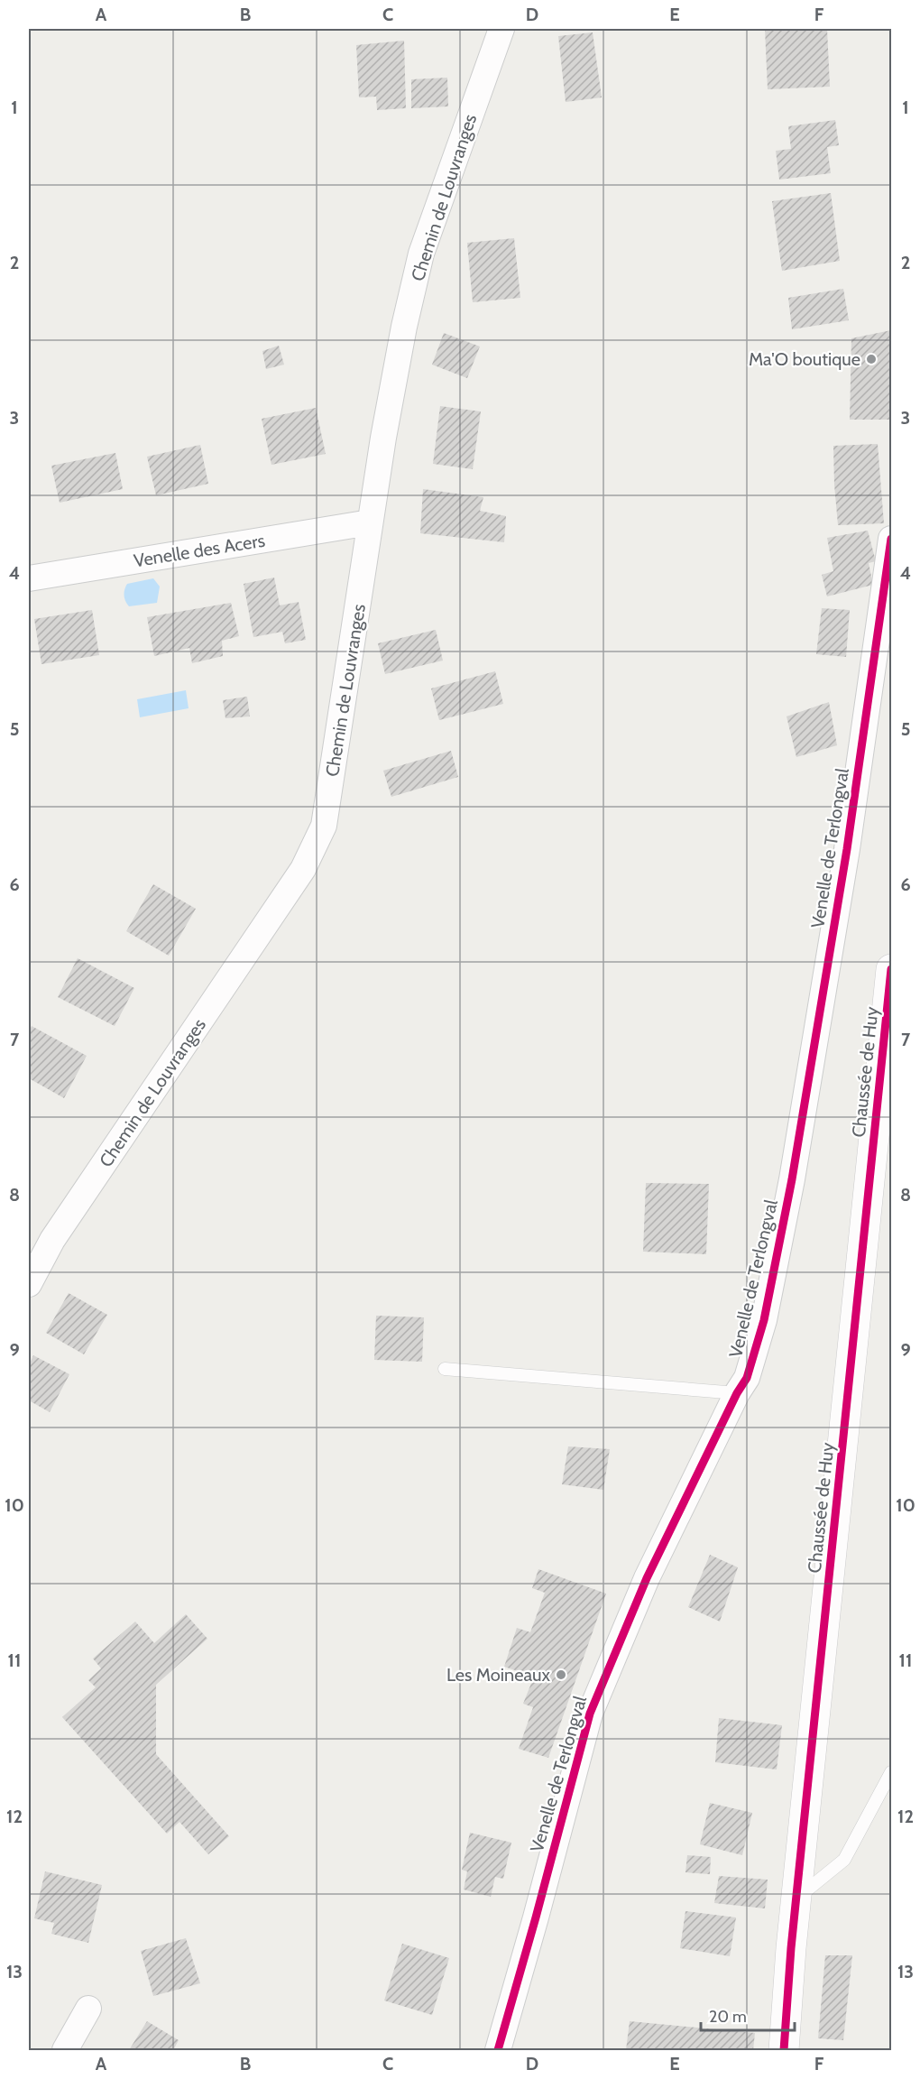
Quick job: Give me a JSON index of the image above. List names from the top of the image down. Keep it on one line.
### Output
{"streets":{"main road":["Chaussée de Huy"],"street":["Chemin de Louvranges","Venelle des Acers","Venelle de Terlongval"]},"crossings":[["Chemin de Louvranges","Venelle des Acers"]],"places":["Ma'O boutique","Les Moineaux"],"scale_bar":"20 m","grid":{"columns":["A","B","C","D","E","F"],"rows":["1","2","3","4","5","6","7","8","9","10","11","12","13"]}}
